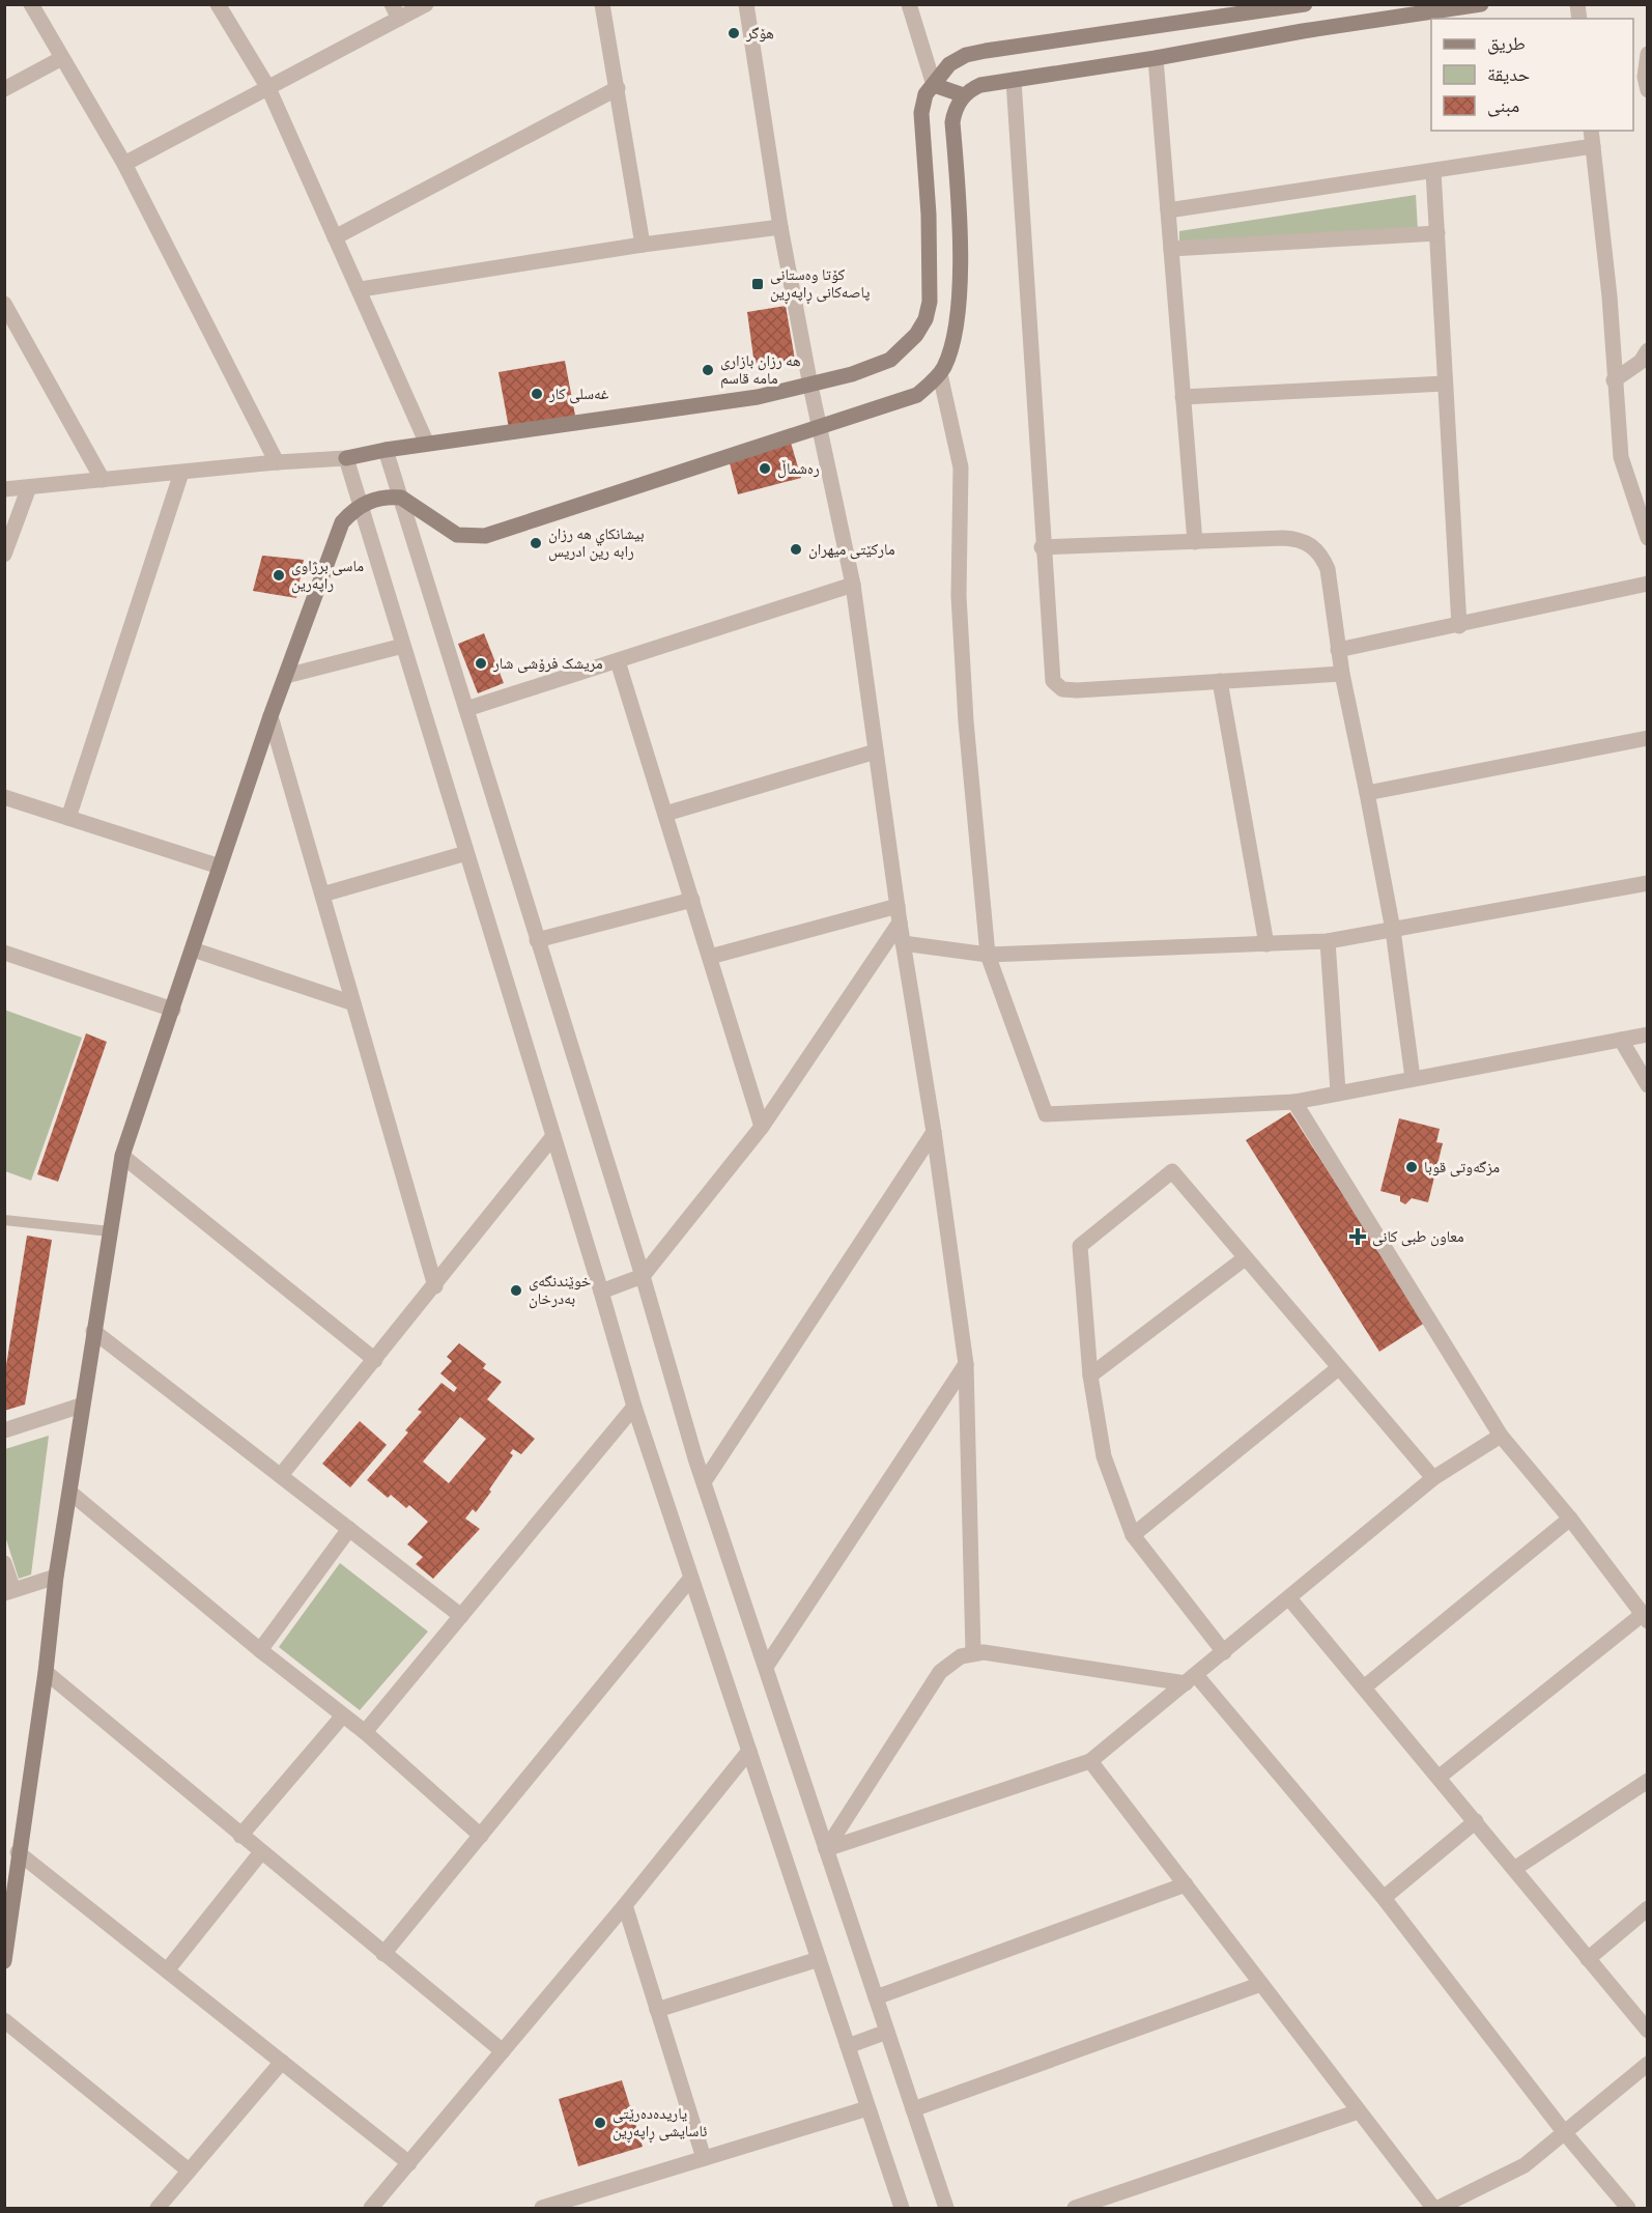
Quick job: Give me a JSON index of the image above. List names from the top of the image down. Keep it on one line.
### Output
{"places":{"other":["هۆگر","هه رزان بازارى مامه قاسم","غەسلی کار","رەشماڵ","بيشانكاي هه رزان رابه رين ادريس","مارکێتی میهران","ماسی برژاوی راپەرین","مریشک فرۆشی شار","مزگەوتی قوبا","خوێندنگەی بەدرخان","یاریدەدەرێتی ئاسایشی ڕاپەڕین"],"transit":["كۆتا وەستانی پاصەکانی ڕاپەڕین"],"health":["معاون طبی کانی"]},"legend":["طريق","حديقة","مبنى"]}
